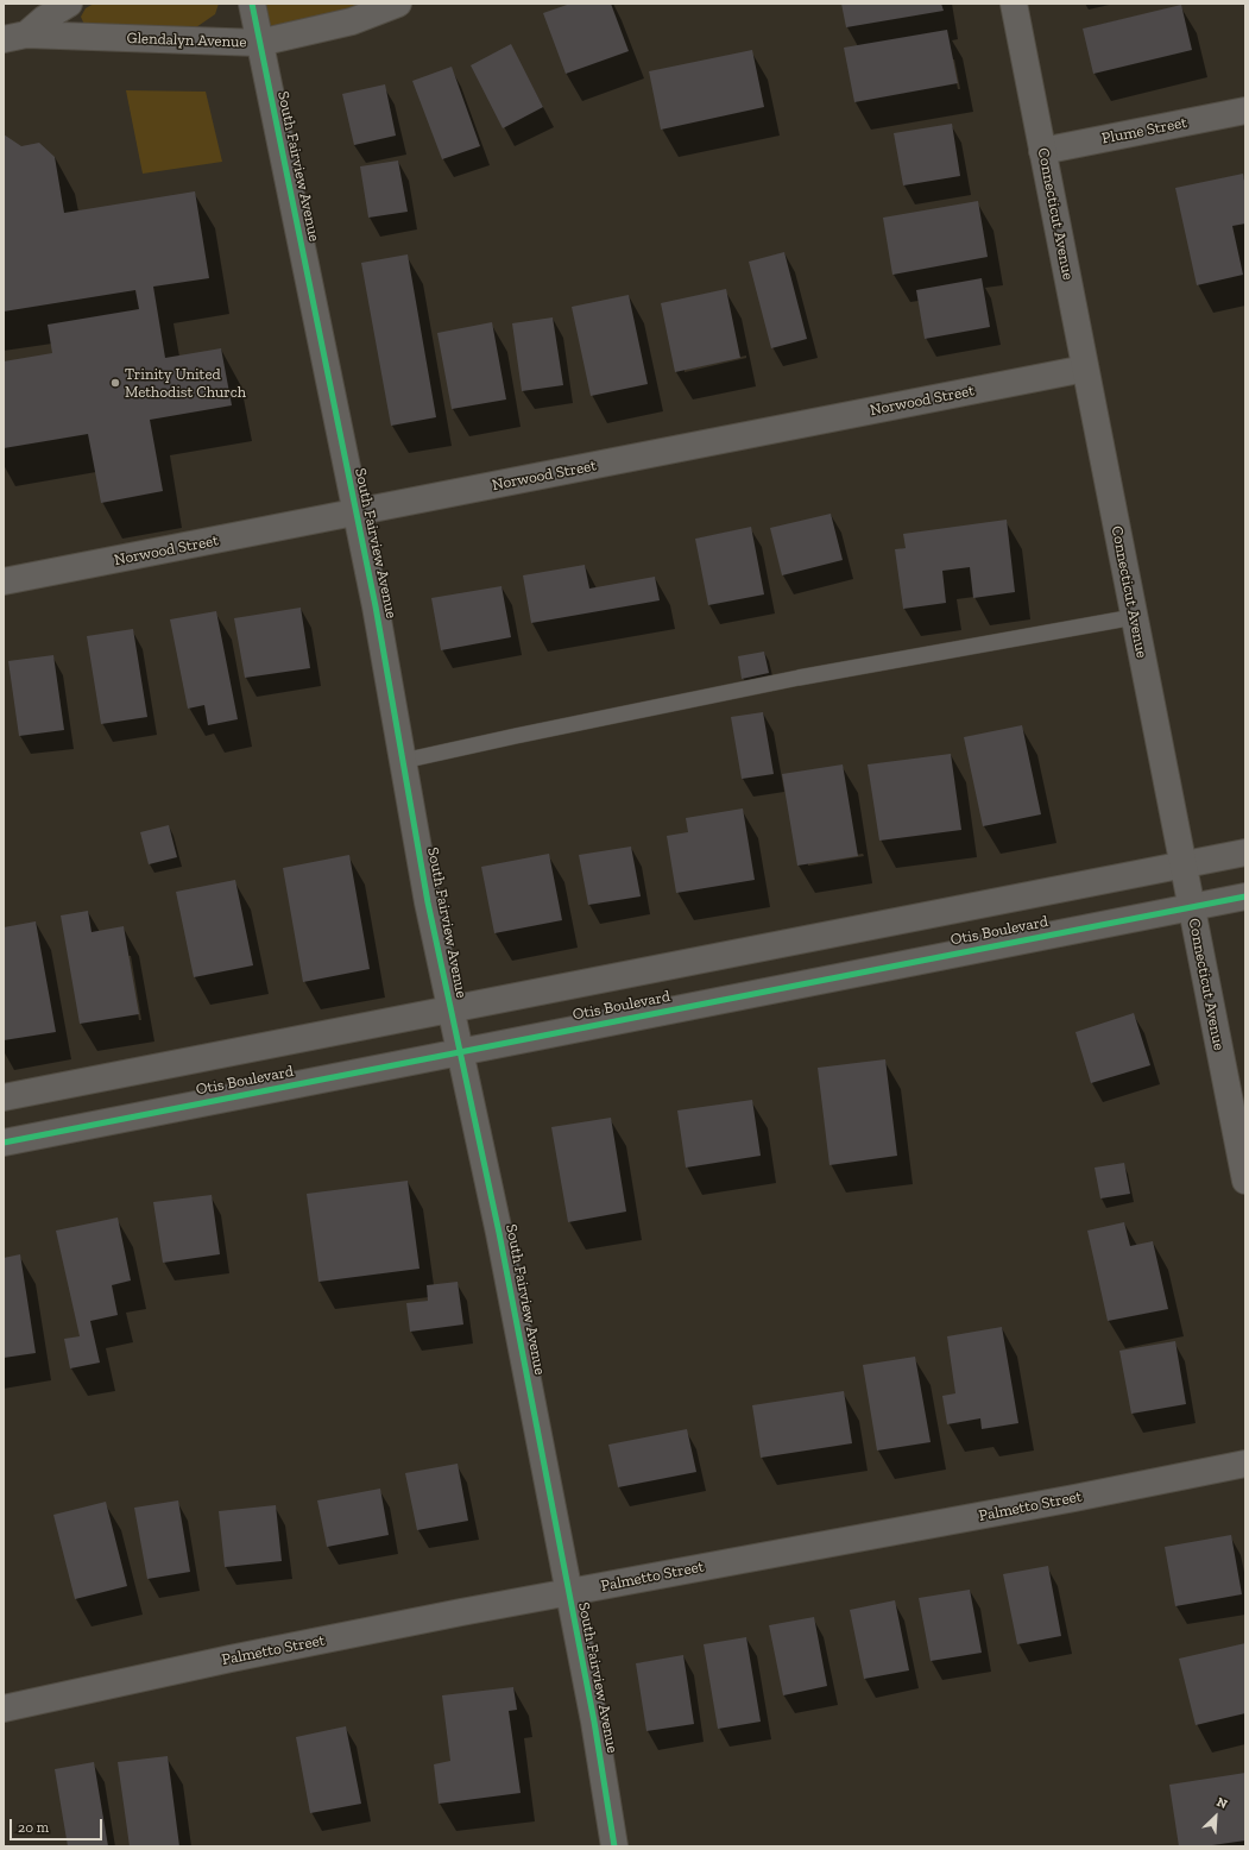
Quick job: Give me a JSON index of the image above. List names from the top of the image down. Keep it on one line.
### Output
{"streets":{"street":["Glendalyn Avenue","Plume Street","South Fairview Avenue","Connecticut Avenue","Norwood Street","Otis Boulevard","Palmetto Street"]},"crossings":[["Glendalyn Avenue","South Fairview Avenue"],["Plume Street","Connecticut Avenue"],["South Fairview Avenue","Norwood Street"],["South Fairview Avenue","Otis Boulevard"],["South Fairview Avenue","Palmetto Street"],["Connecticut Avenue","Norwood Street"],["Connecticut Avenue","Otis Boulevard"]],"places":["Trinity United Methodist Church"],"scale_bar":"20 m","north":"top right"}
